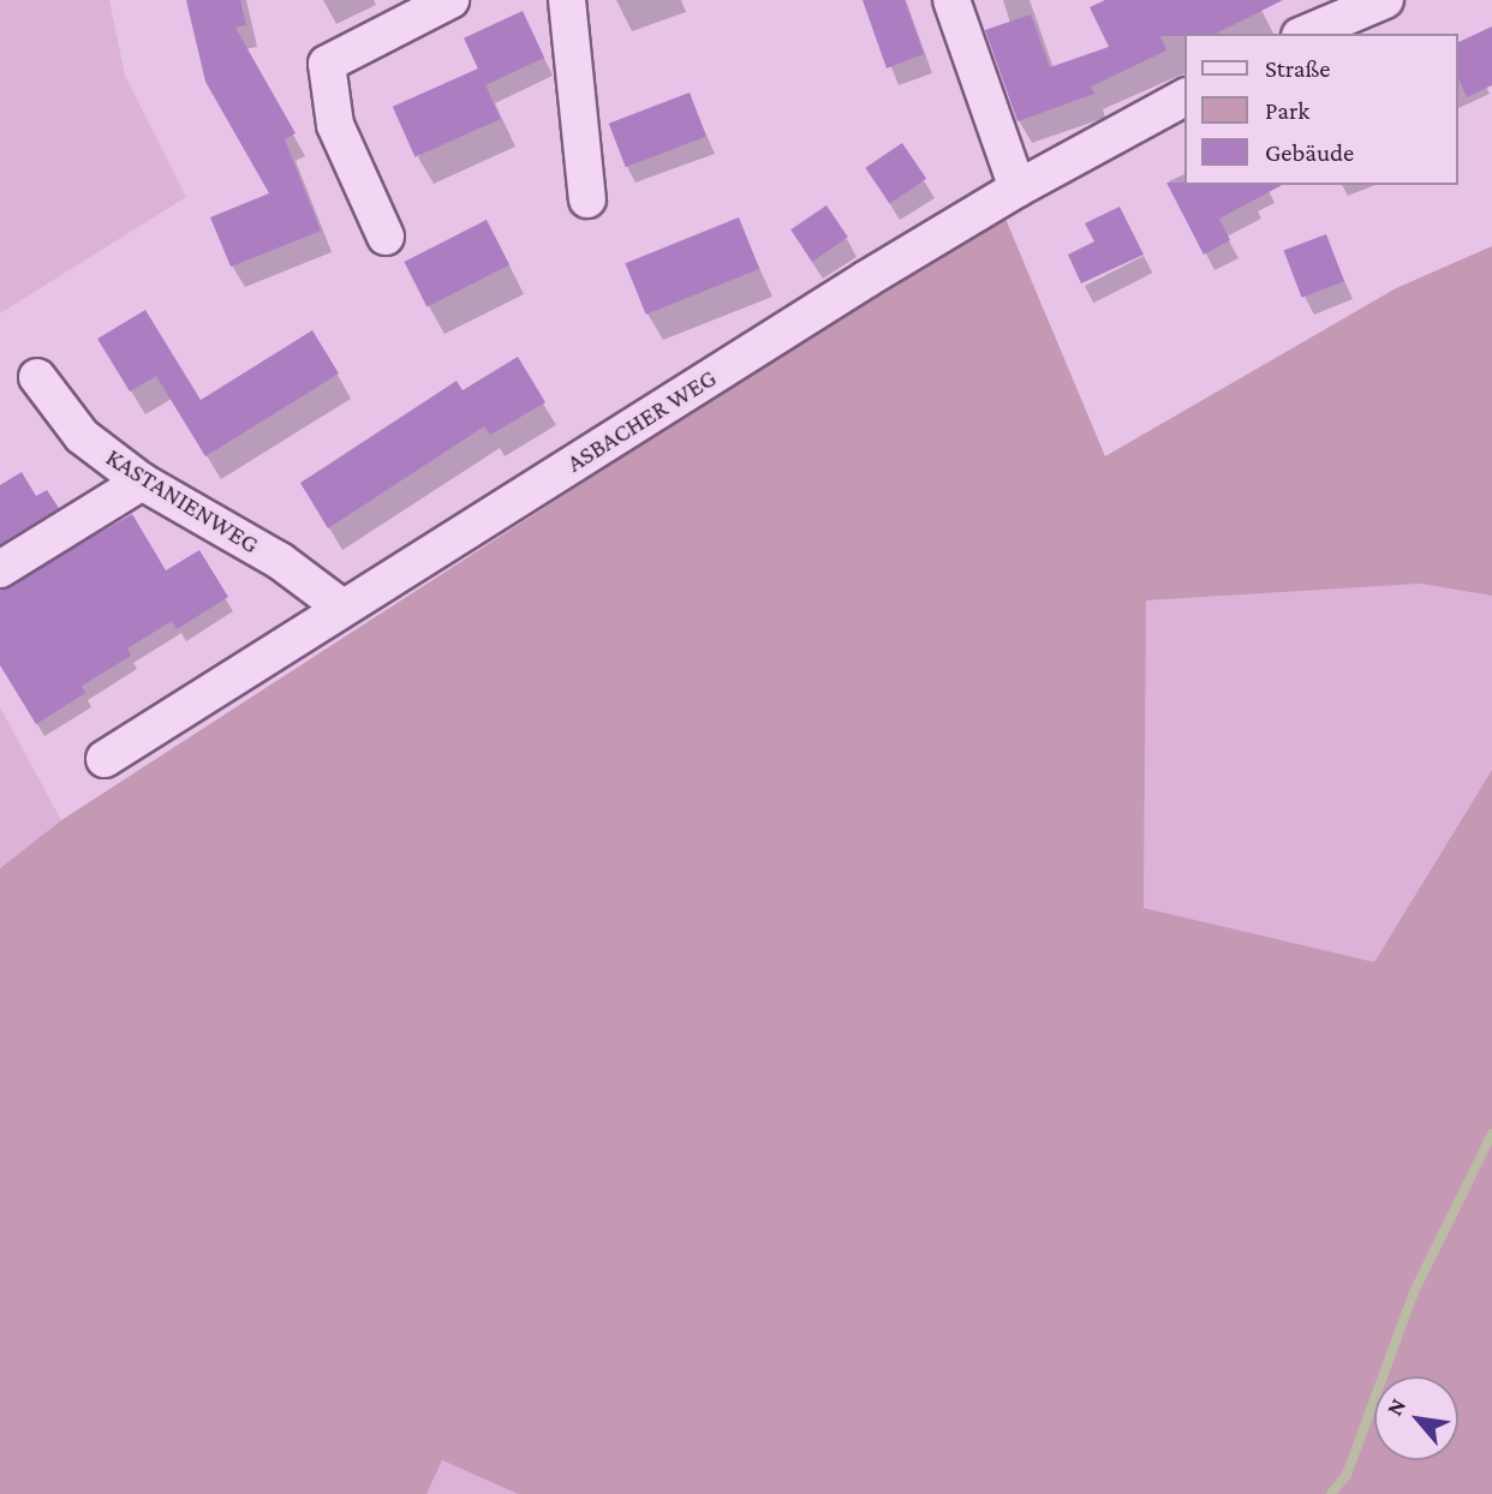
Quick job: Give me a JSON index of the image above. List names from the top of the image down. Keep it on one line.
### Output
{"streets":{"street":["ASBACHER WEG","KASTANIENWEG"]},"crossings":[["ASBACHER WEG","KASTANIENWEG"]],"legend":["Straße","Park","Gebäude"],"north":"top left"}
